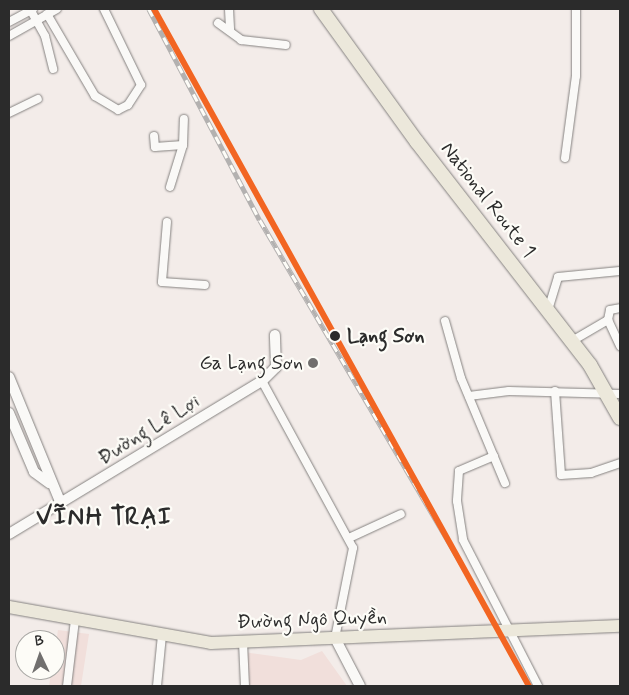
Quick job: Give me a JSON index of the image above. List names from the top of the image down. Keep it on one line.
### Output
{"streets":{"highway":["National Route 1"],"main road":["Đường Ngô Quyền"],"street":["Đường Lê Lợi"]},"districts":["VĨNH TRẠI"],"places":["Lạng Sơn","Ga Lạng Sơn"],"north":"top"}
